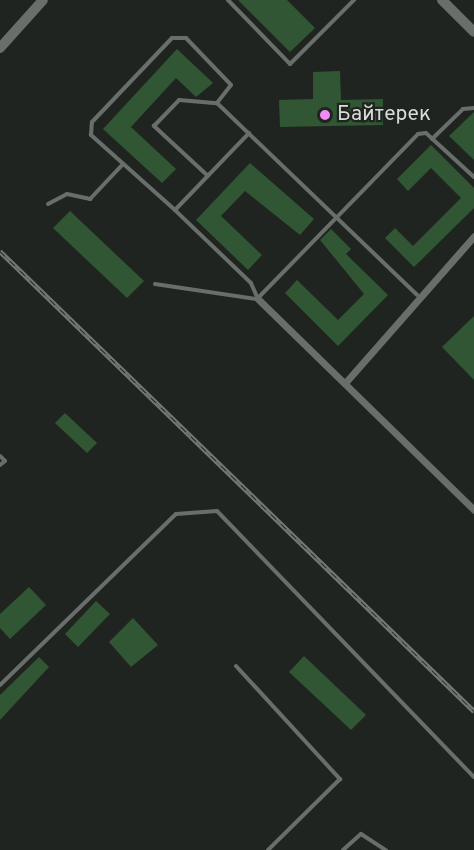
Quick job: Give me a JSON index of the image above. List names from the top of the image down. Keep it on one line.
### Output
{"places":["Байтерек"]}
